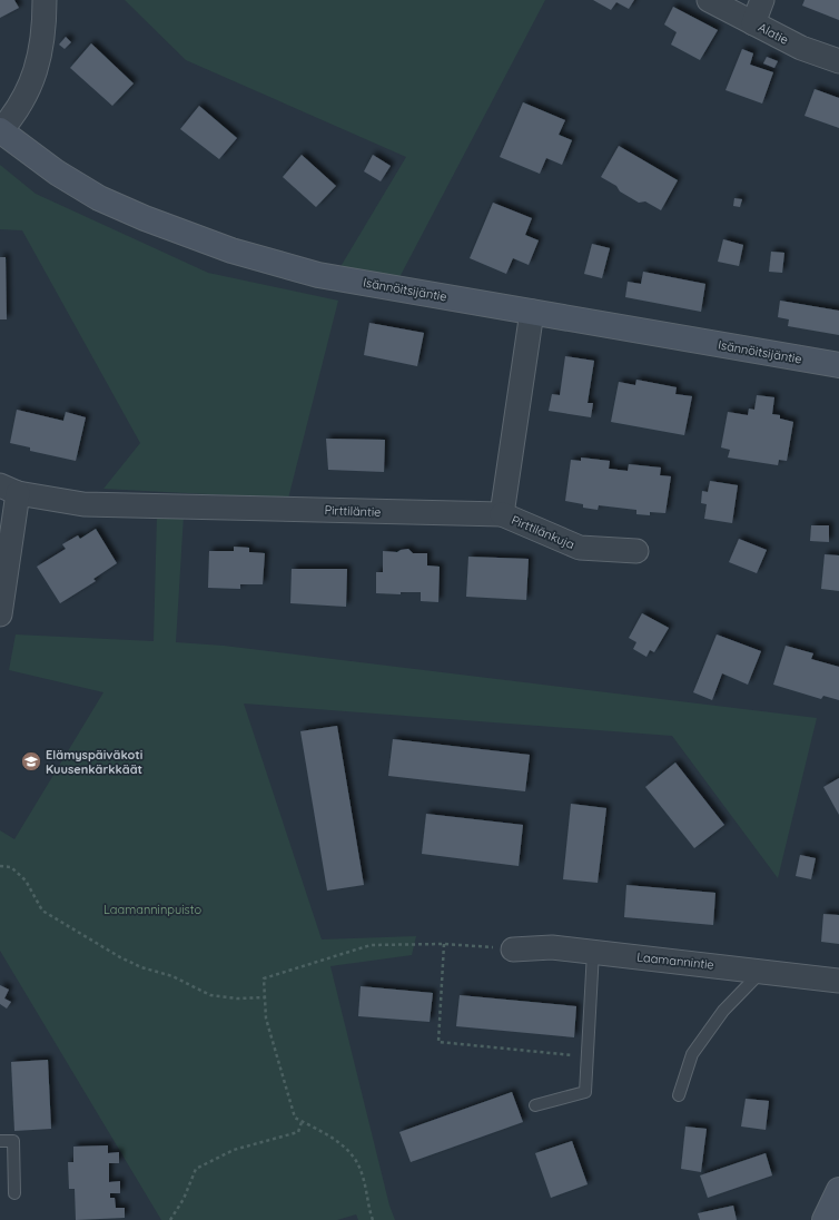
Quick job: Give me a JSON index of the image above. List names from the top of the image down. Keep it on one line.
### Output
{"streets":{"street":["Alatie","Isännöitsijäntie","Pirttiläntie","Pirttilänkuja","Laamannintie"]},"crossings":[["Pirttiläntie","Pirttilänkuja"]],"parks":["Laamanninpuisto"],"places":{"school or university":["Elämyspäiväkoti Kuusenkärkkäät"]}}
